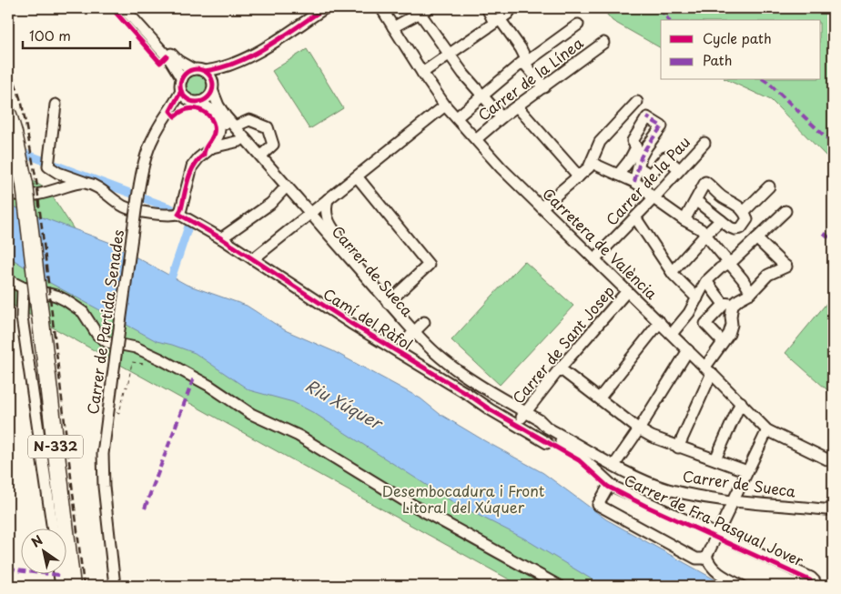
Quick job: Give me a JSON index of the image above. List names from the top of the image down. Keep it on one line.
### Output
{"streets":{"highway":["N-332"],"street":["Carrer de la Línea","Carrer de la Pau","Carretera de València","Carrer de Sueca","Camí del Ràfol","Carrer de Partida Senades","Carrer de Sant Josep","Carrer de Fra Pasqual Jover"]},"crossings":[["Carrer de la Línea","Carretera de València"],["Carrer de la Pau","Carretera de València"],["Carretera de València","Carrer de Sant Josep"],["Carrer de Sueca","Camí del Ràfol"],["Carrer de Sueca","Carrer de Partida Senades"],["Carrer de Sueca","Carrer de Sant Josep"],["Carrer de Sueca","Carrer de Fra Pasqual Jover"]],"water":["Riu Xúquer"],"parks":["Desembocadura i Front Litoral del Xúquer"],"legend":["Cycle path","Path"],"scale_bar":"100 m","north":"top left"}
